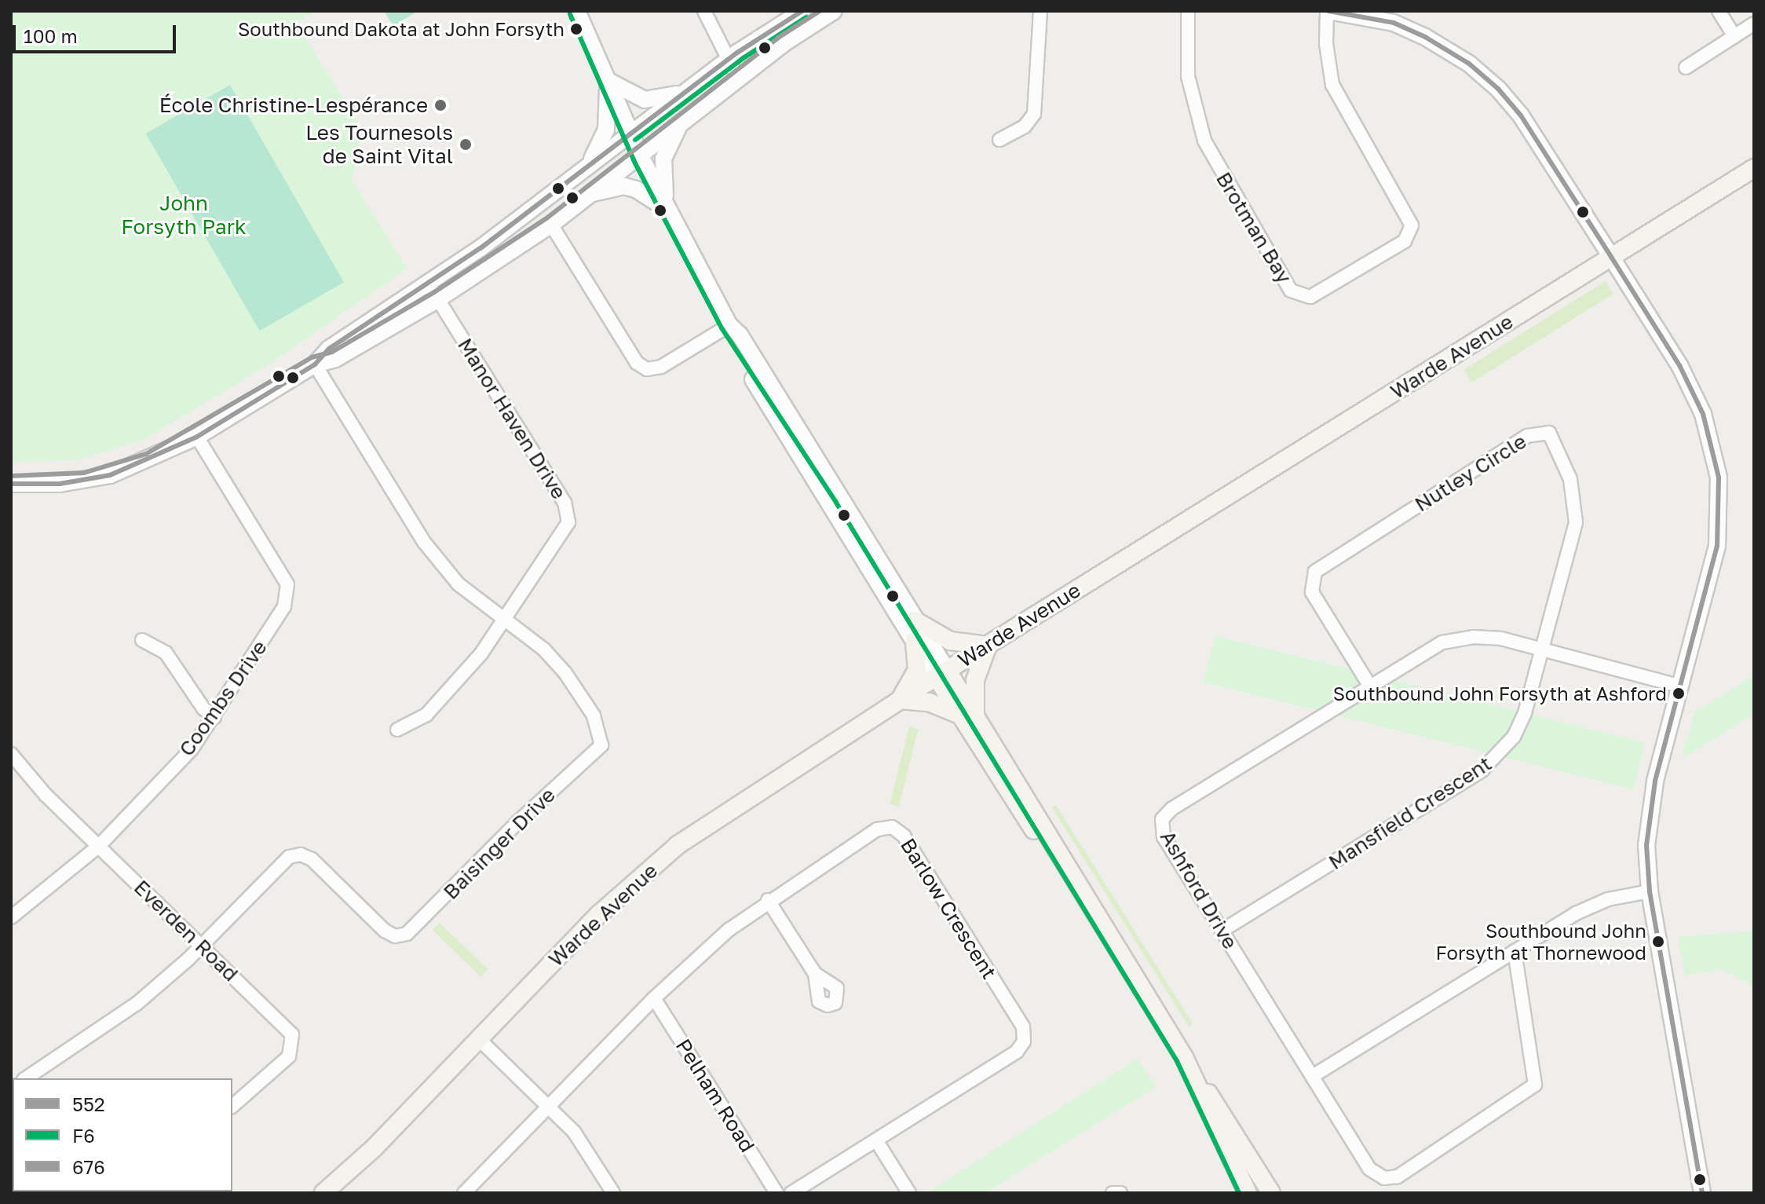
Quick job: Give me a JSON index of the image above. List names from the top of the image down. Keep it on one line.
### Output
{"streets":{"main road":["Warde Avenue"],"street":["Brotman Bay","Manor Haven Drive","Nutley Circle","Coombs Drive","Mansfield Crescent","Baisinger Drive","Ashford Drive","Barlow Crescent","Everden Road","Pelham Road"]},"crossings":[["Manor Haven Drive","Baisinger Drive"],["Nutley Circle","Mansfield Crescent"],["Nutley Circle","Ashford Drive"],["Coombs Drive","Everden Road"],["Mansfield Crescent","Ashford Drive"],["Baisinger Drive","Everden Road"],["Barlow Crescent","Pelham Road"]],"parks":["John Forsyth Park"],"places":["Southbound Dakota at John Forsyth","École Christine-Lespérance","Les Tournesols de Saint Vital","Southbound John Forsyth at Ashford","Southbound John Forsyth at Thornewood"],"lines":["transit line 552","transit line 676","transit line F6"],"legend":["552","F6","676"],"scale_bar":"100 m"}
